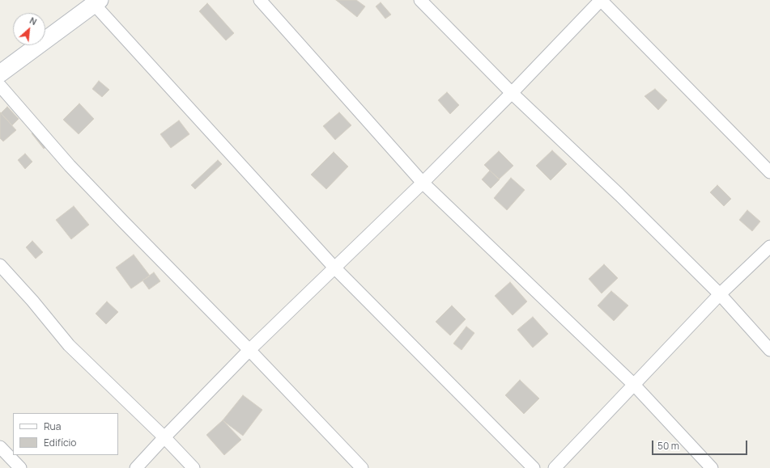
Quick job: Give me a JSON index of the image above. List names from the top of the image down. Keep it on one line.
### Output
{"legend":["Rua","Edifício"],"scale_bar":"50 m","north":"top right"}
